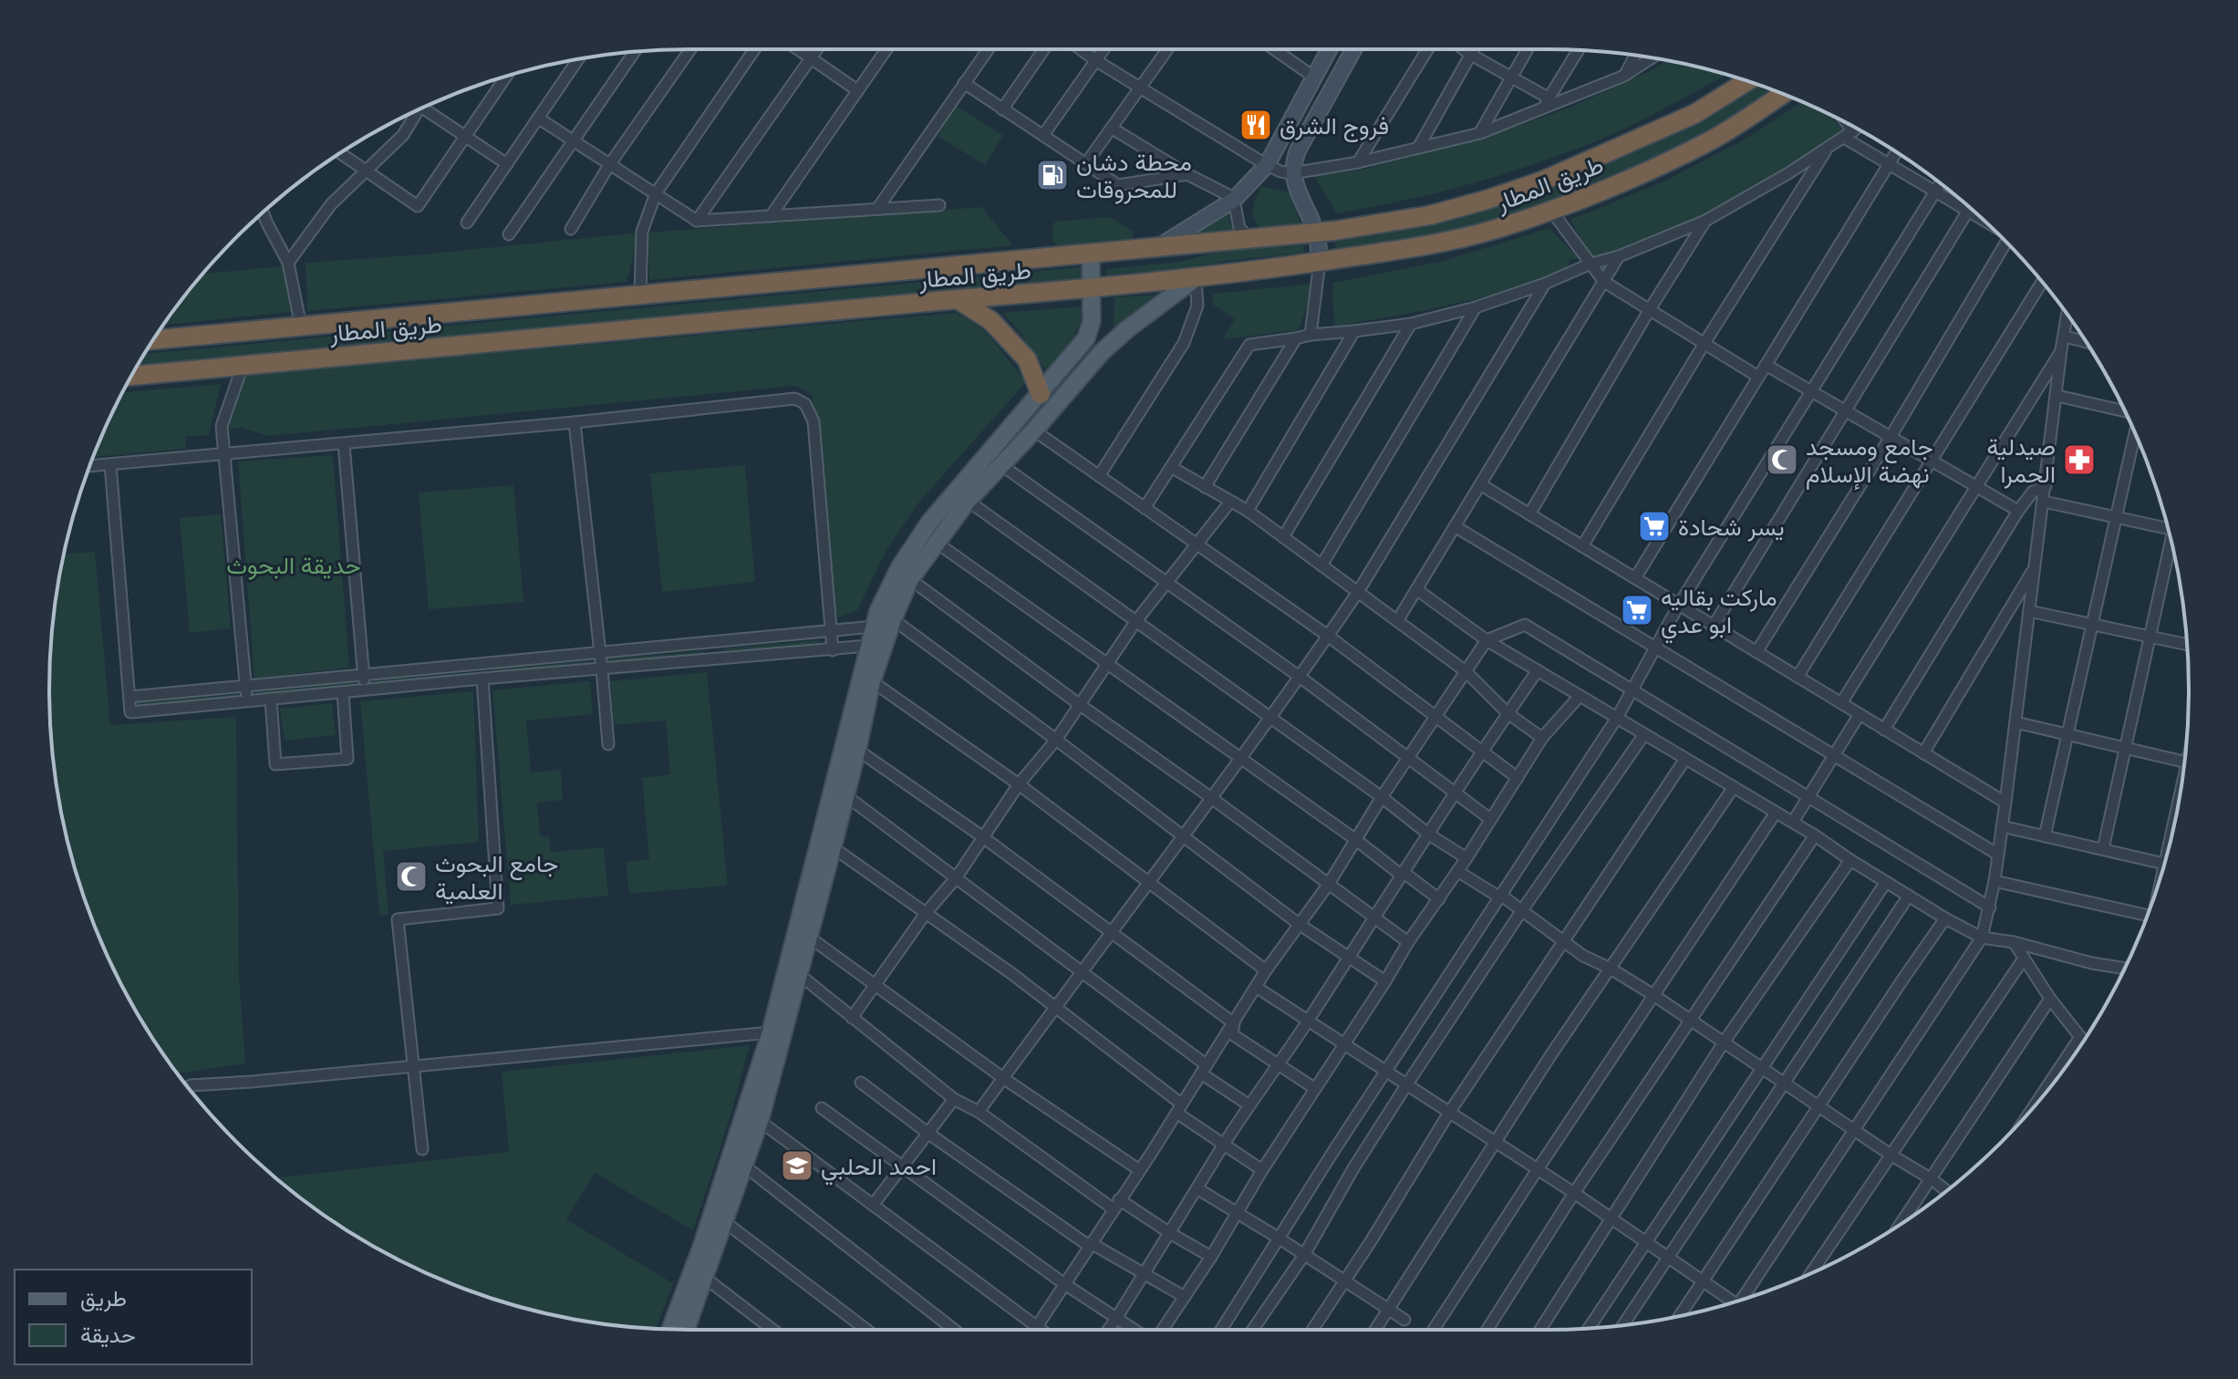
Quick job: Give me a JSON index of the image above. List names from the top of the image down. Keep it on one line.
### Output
{"streets":{"highway":["طريق المطار"]},"parks":["حديقة البحوث"],"places":{"restaurant":["فروج الشرق"],"fuel station":["محطة دشان للمحروقات"],"mosque":["جامع ومسجد نهضة الإسلام","جامع البحوث العلمية"],"pharmacy":["صيدلية الحمرا"],"supermarket":["يسر شحادة","ماركت بقاليه ابو عدي"],"school or university":["احمد الحلبي"]},"legend":["طريق","حديقة"]}
